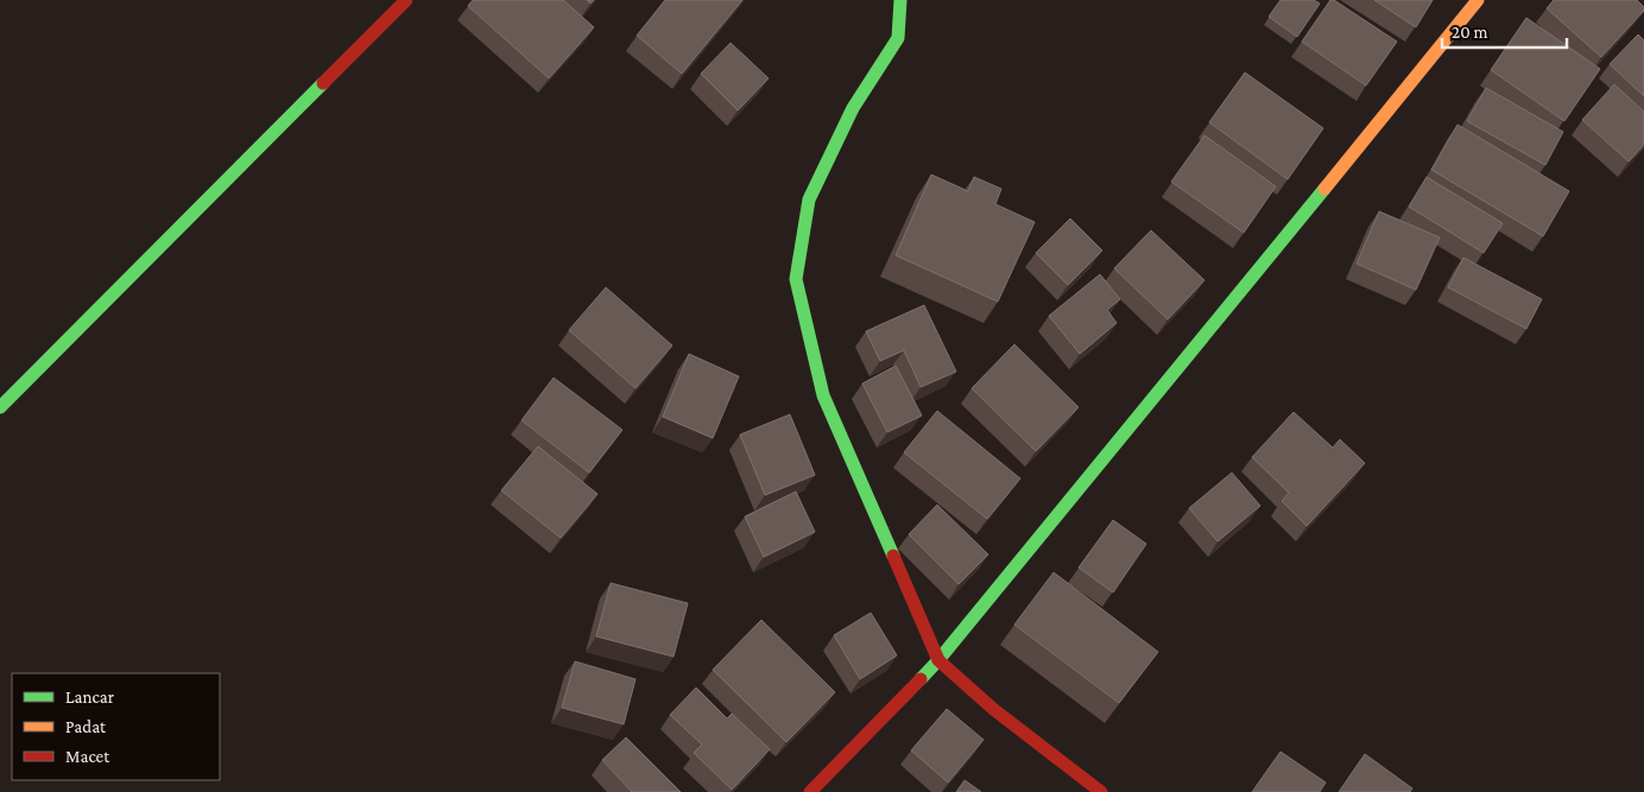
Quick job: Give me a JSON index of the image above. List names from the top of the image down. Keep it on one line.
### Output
{"legend":["Lancar","Padat","Macet"],"scale_bar":"20 m"}
